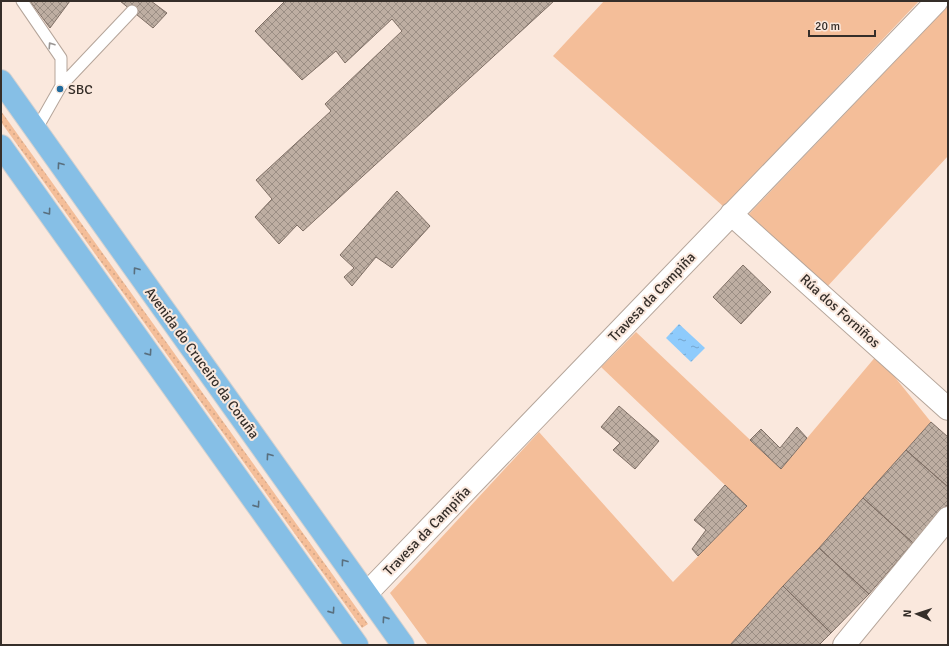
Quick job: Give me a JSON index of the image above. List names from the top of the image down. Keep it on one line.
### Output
{"streets":{"main road":["Avenida do Cruceiro da Coruña"],"street":["Travesa da Campiña","Rúa dos Forniños"]},"crossings":[["Travesa da Campiña","Rúa dos Forniños"],["Travesa da Campiña","Avenida do Cruceiro da Coruña"]],"places":["SBC"],"scale_bar":"20 m","north":"left"}
